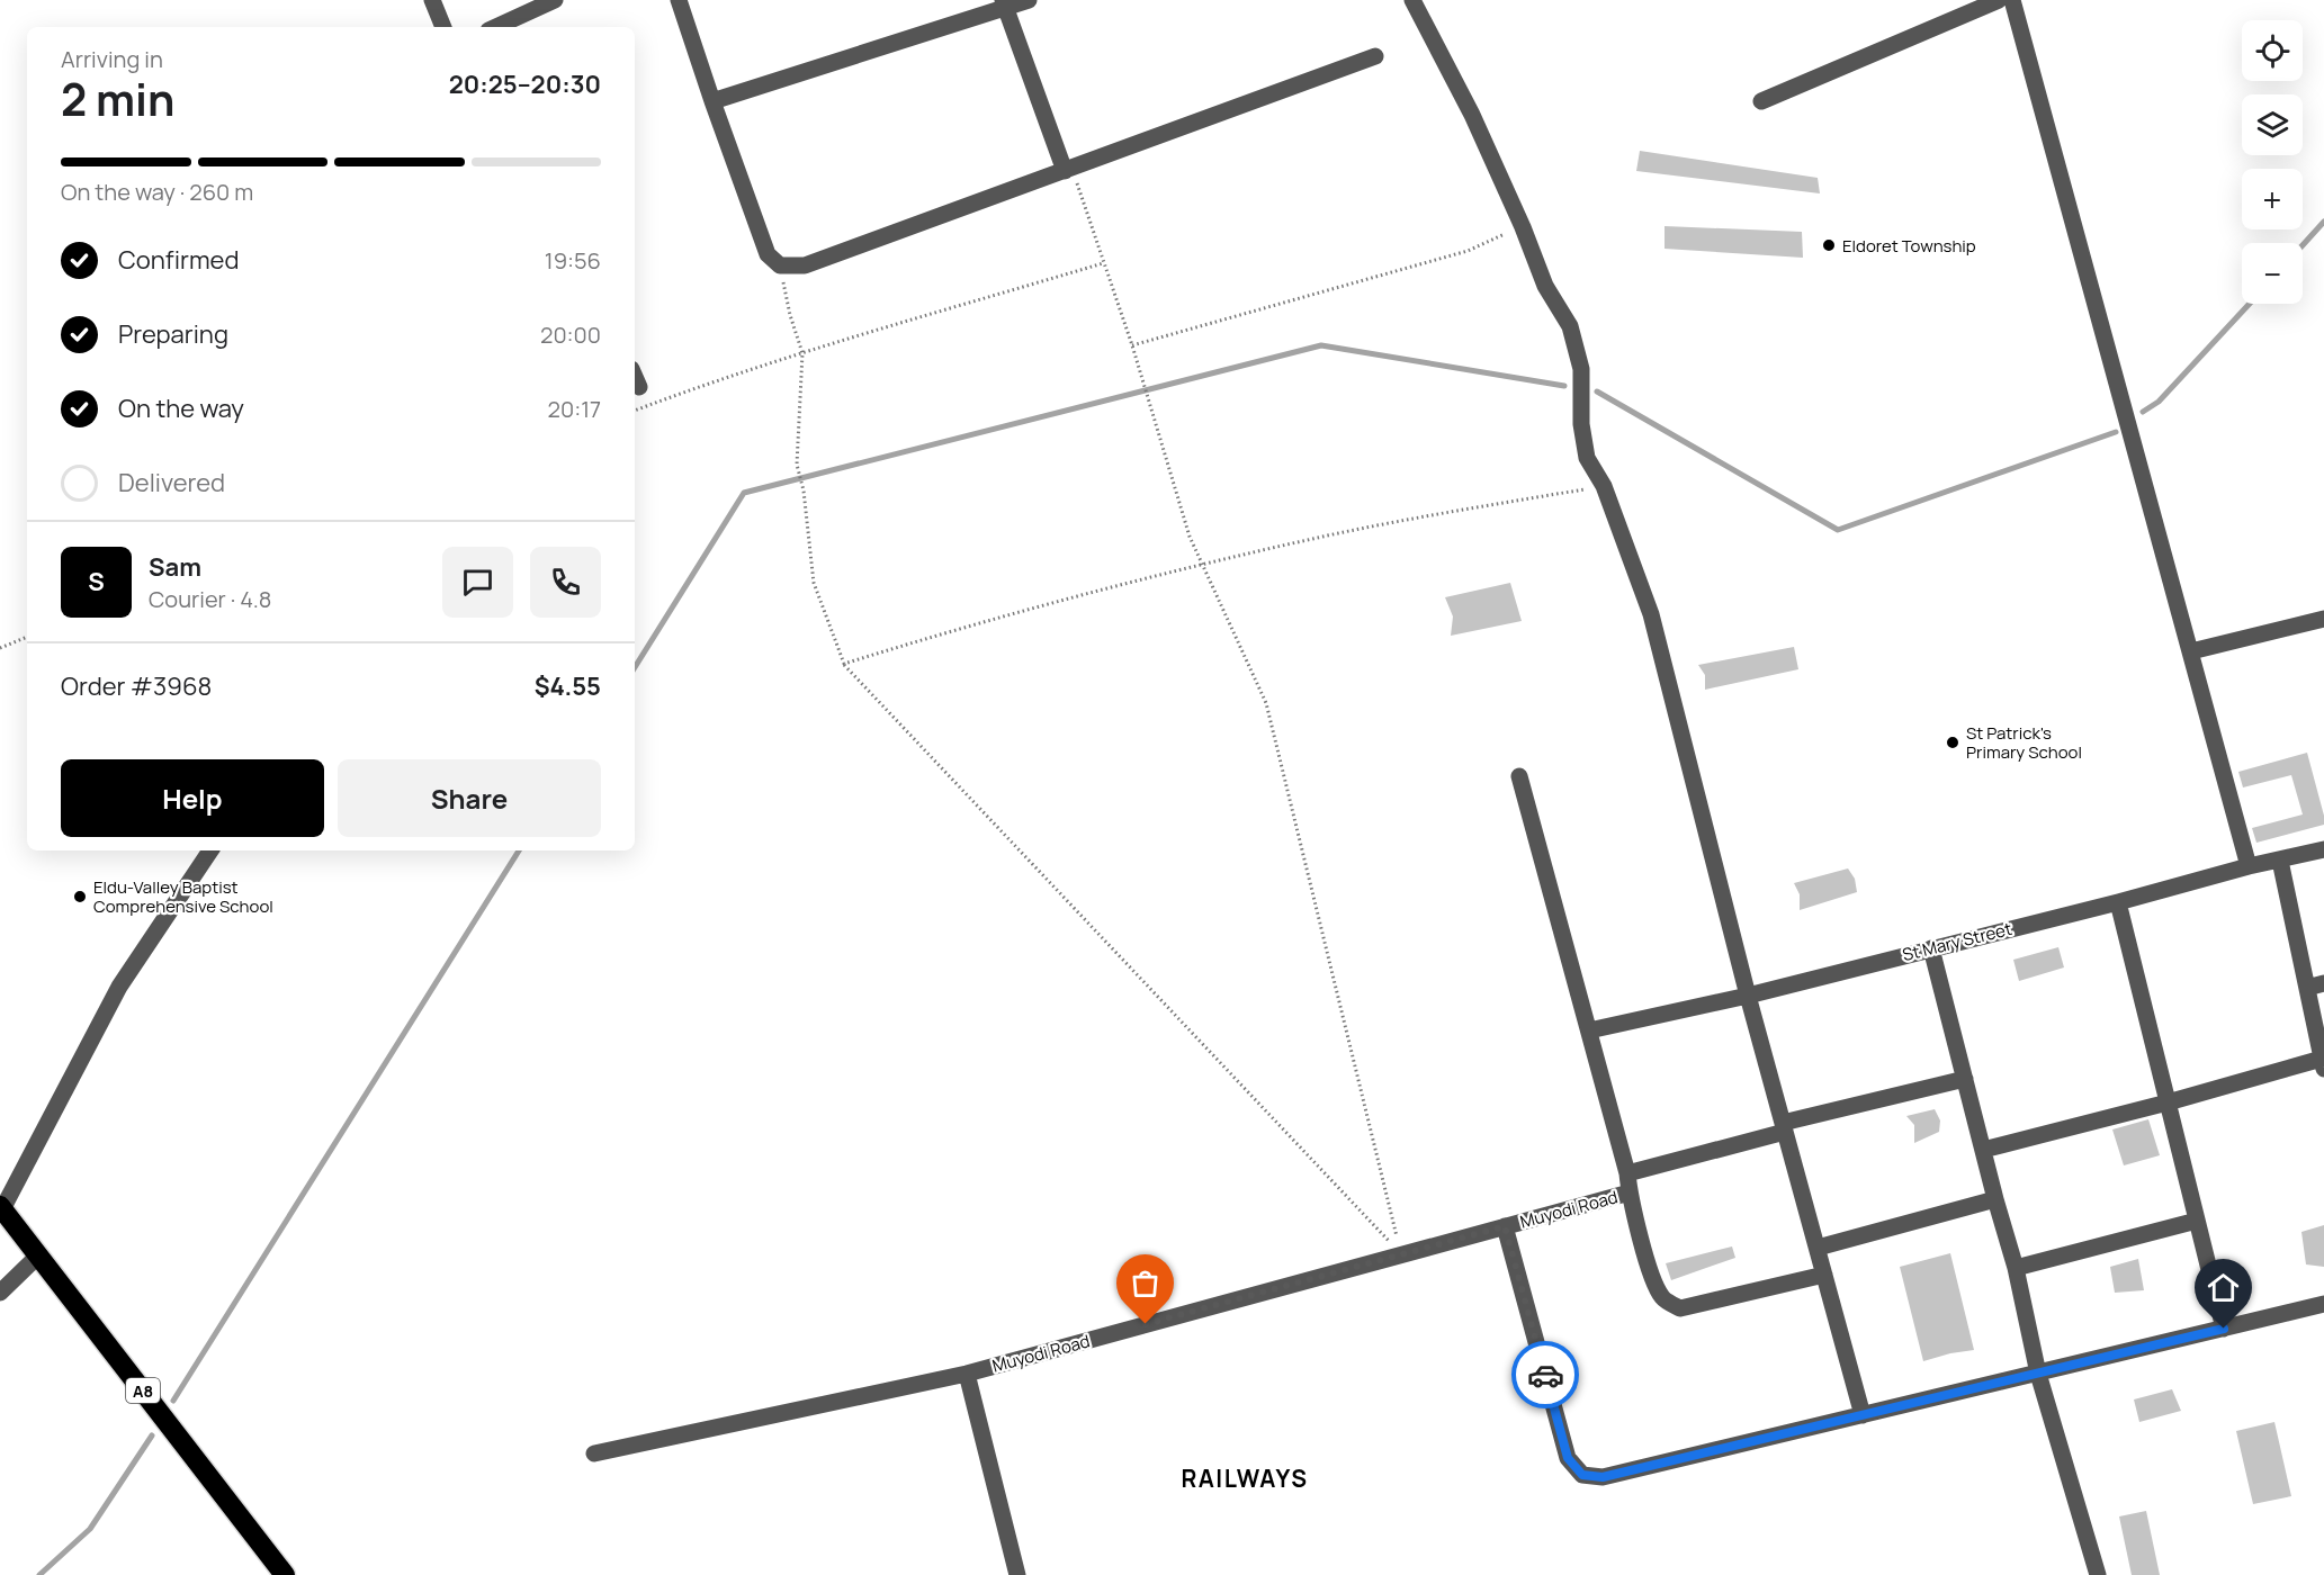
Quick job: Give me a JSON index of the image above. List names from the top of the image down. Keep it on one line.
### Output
{"streets":{"highway":["A8"],"street":["St Mary Street","Muyodi Road"]},"districts":["RAILWAYS"],"places":["Eldoret Township","St Patrick's Primary School","Eldu-Valley Baptist Comprehensive School"],"page":{"map_buttons":["+","−"],"heading":["2 min","Arriving in","20:25–20:30"],"panel":["Sam","Courier · 4.8","Order #3968","$4.55"],"bar":"On the way · 260 m","list":[["Confirmed","19:56"],["Preparing","20:00"],["On the way","20:17"],"Delivered"],"round":"S","buttons":["Help","Share"]}}
